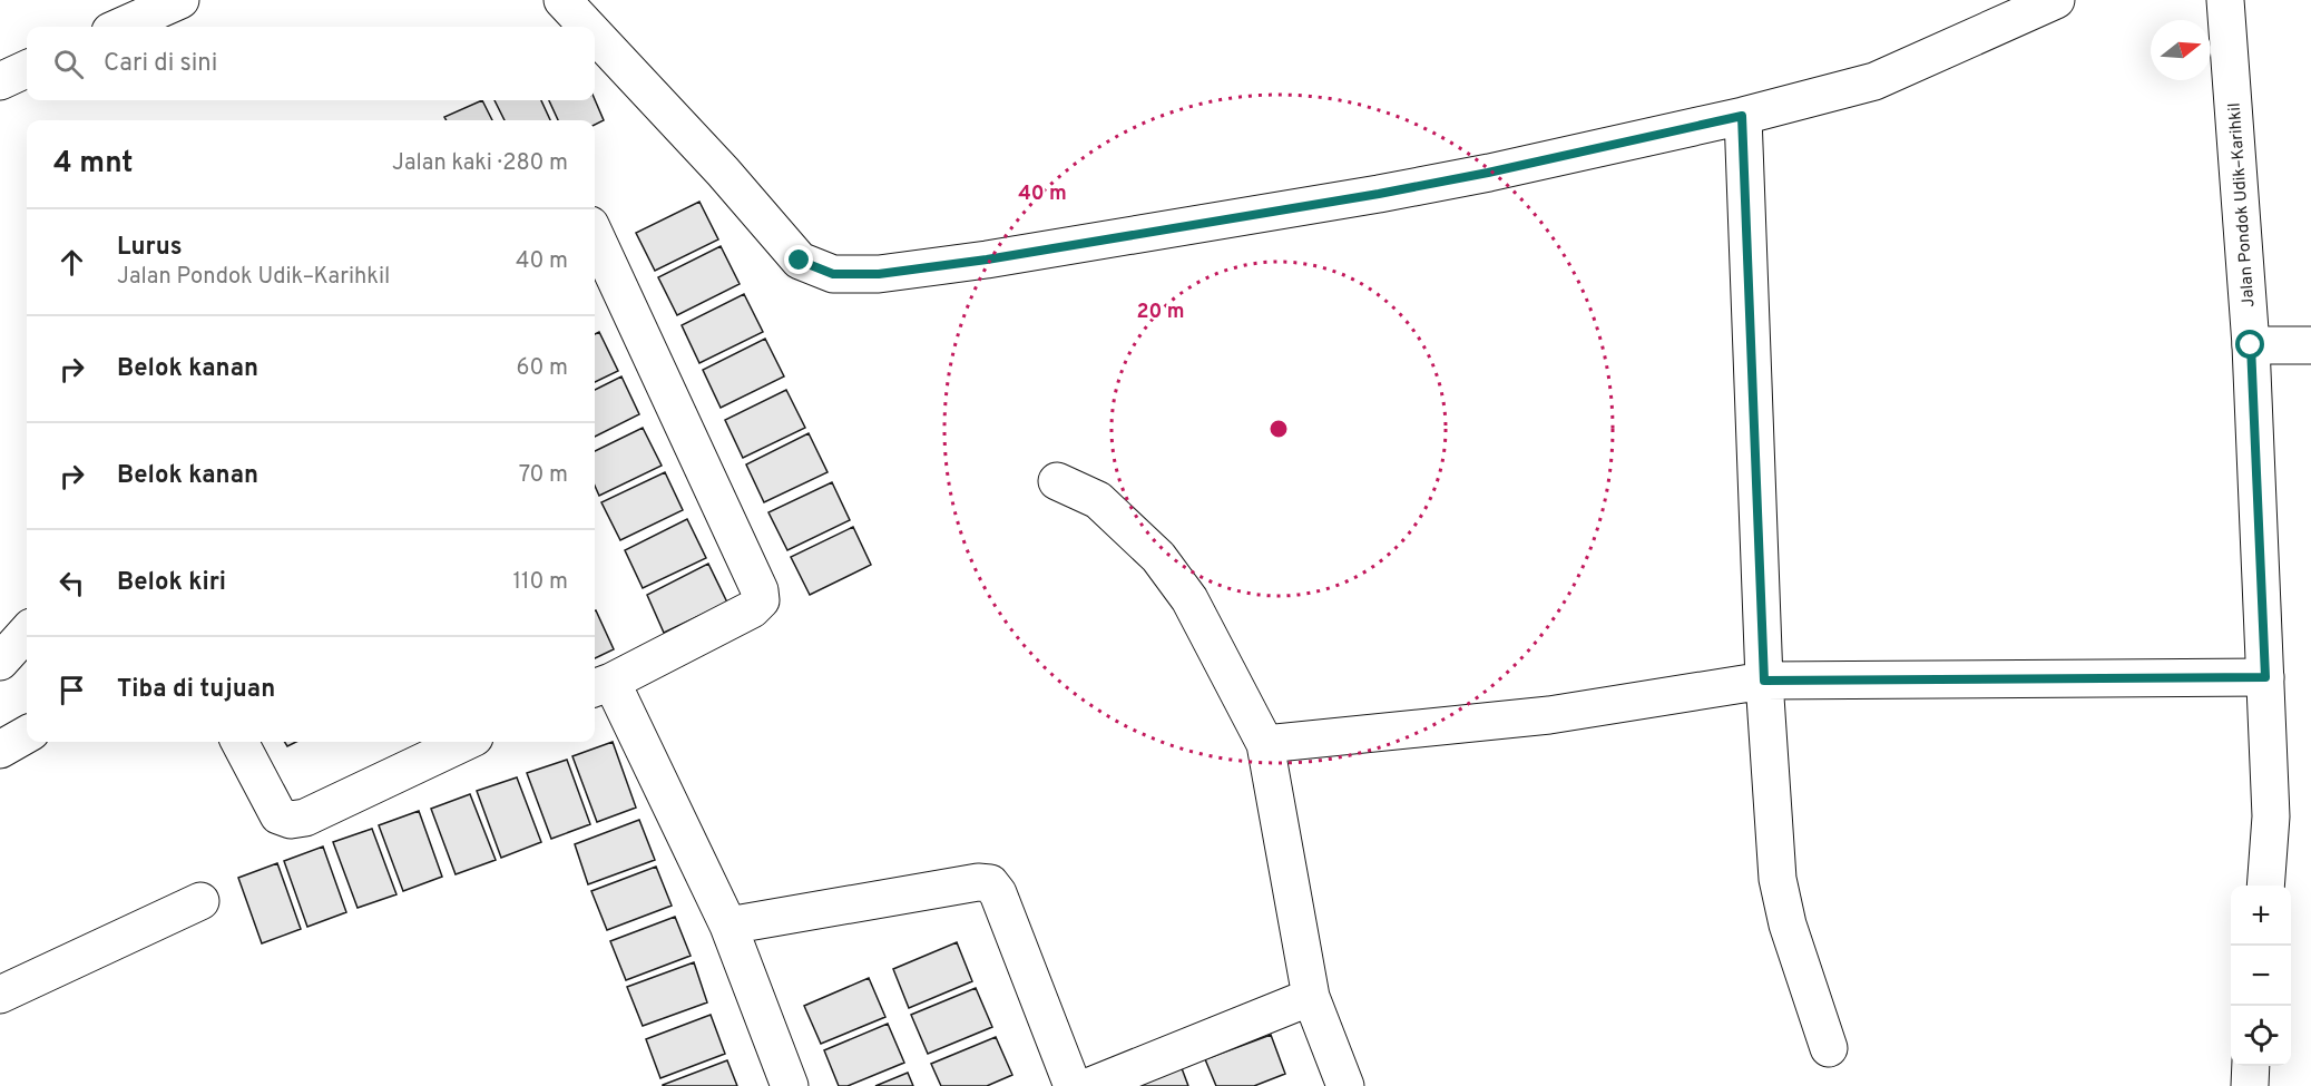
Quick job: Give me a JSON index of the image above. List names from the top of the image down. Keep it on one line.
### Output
{"streets":{"street":["Jalan Pondok Udik–Karihkil"]},"north":"right","page":{"search":"Cari di sini","heading":["4 mnt","Jalan kaki · 280 m"],"list":[["Lurus","Jalan Pondok Udik–Karihkil","40 m"],["Belok kanan","60 m"],["Belok kanan","70 m"],["Belok kiri","110 m"],"Tiba di tujuan"],"map_buttons":["+","−"]},"rings":["40 m","20 m"]}
